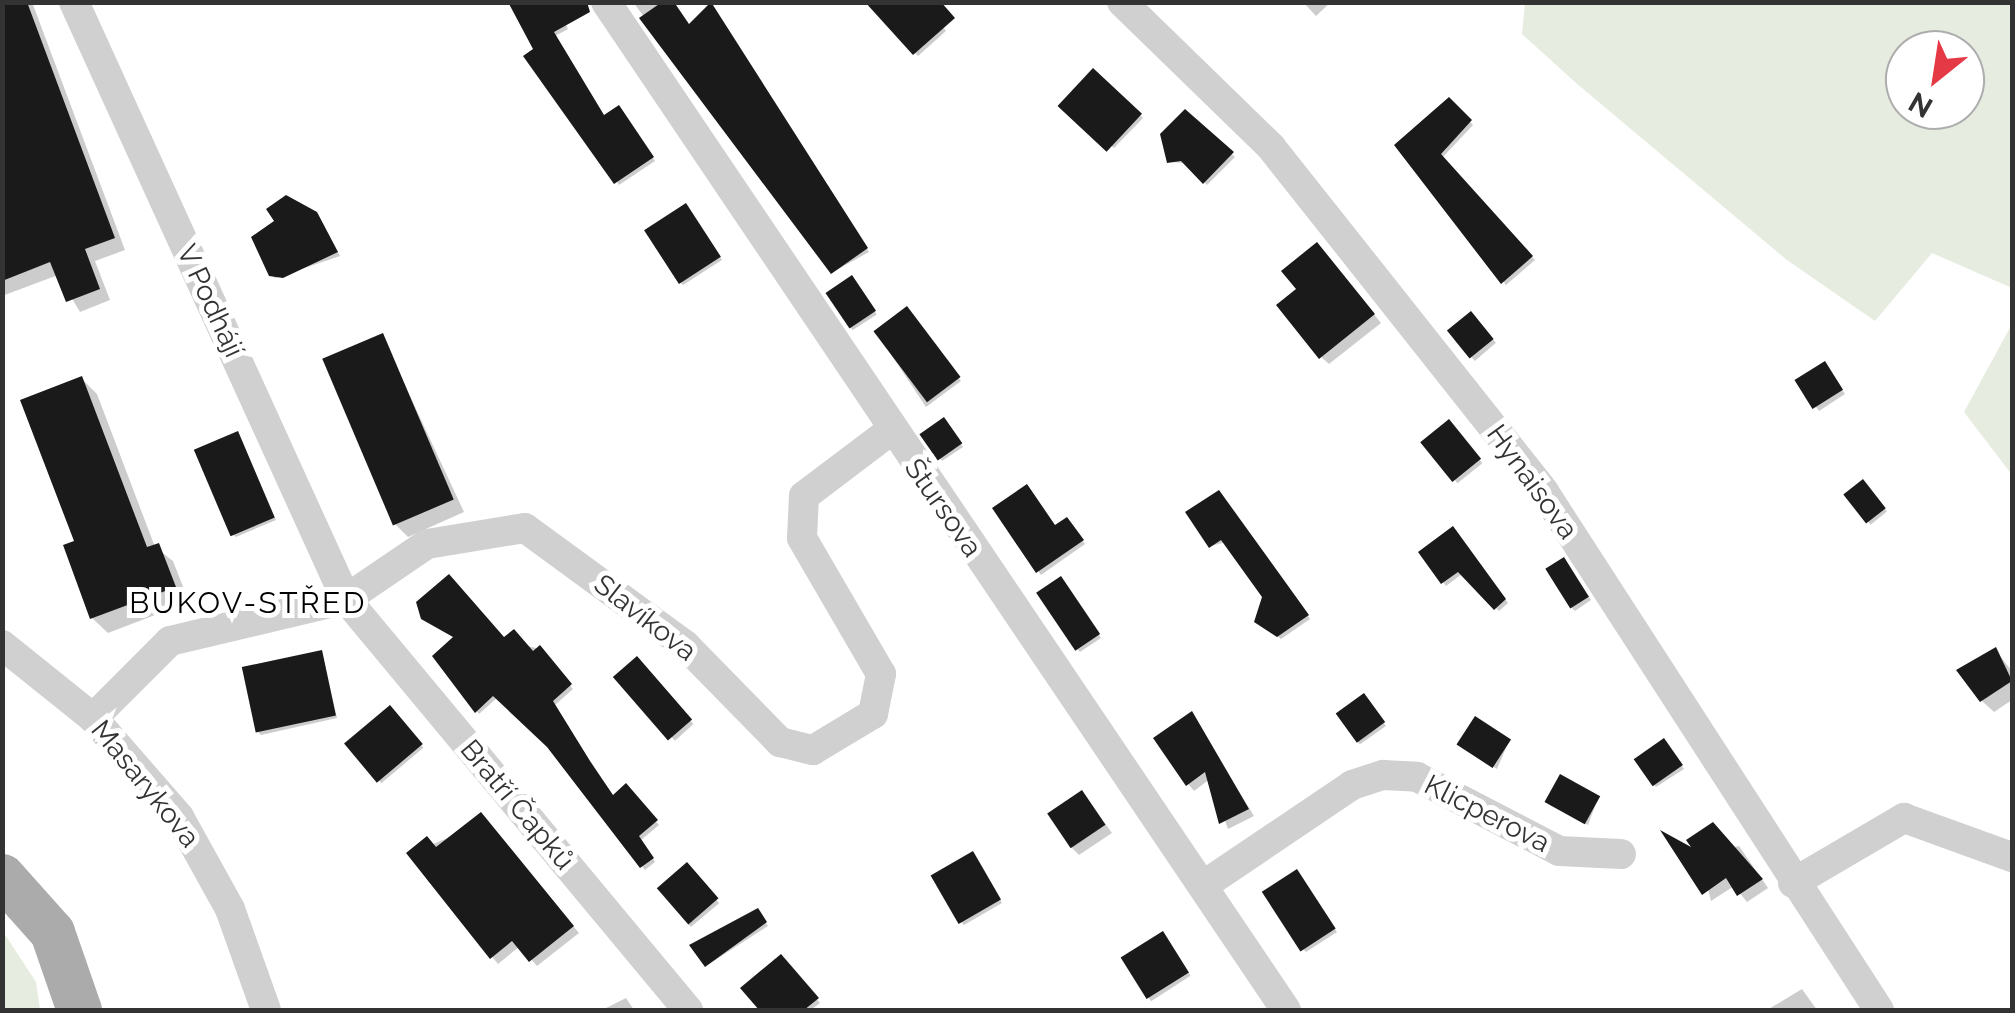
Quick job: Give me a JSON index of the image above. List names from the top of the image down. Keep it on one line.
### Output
{"streets":{"street":["V Podhájí","Hynaisova","Štursova","Slavíkova","Masarykova","Bratří Čapků","Klicperova"]},"crossings":[["V Podhájí","Slavíkova"],["V Podhájí","Bratří Čapků"],["Štursova","Slavíkova"],["Štursova","Klicperova"],["Slavíkova","Masarykova"],["Slavíkova","Bratří Čapků"]],"districts":["BUKOV-STŘED"],"north":"bottom left"}
